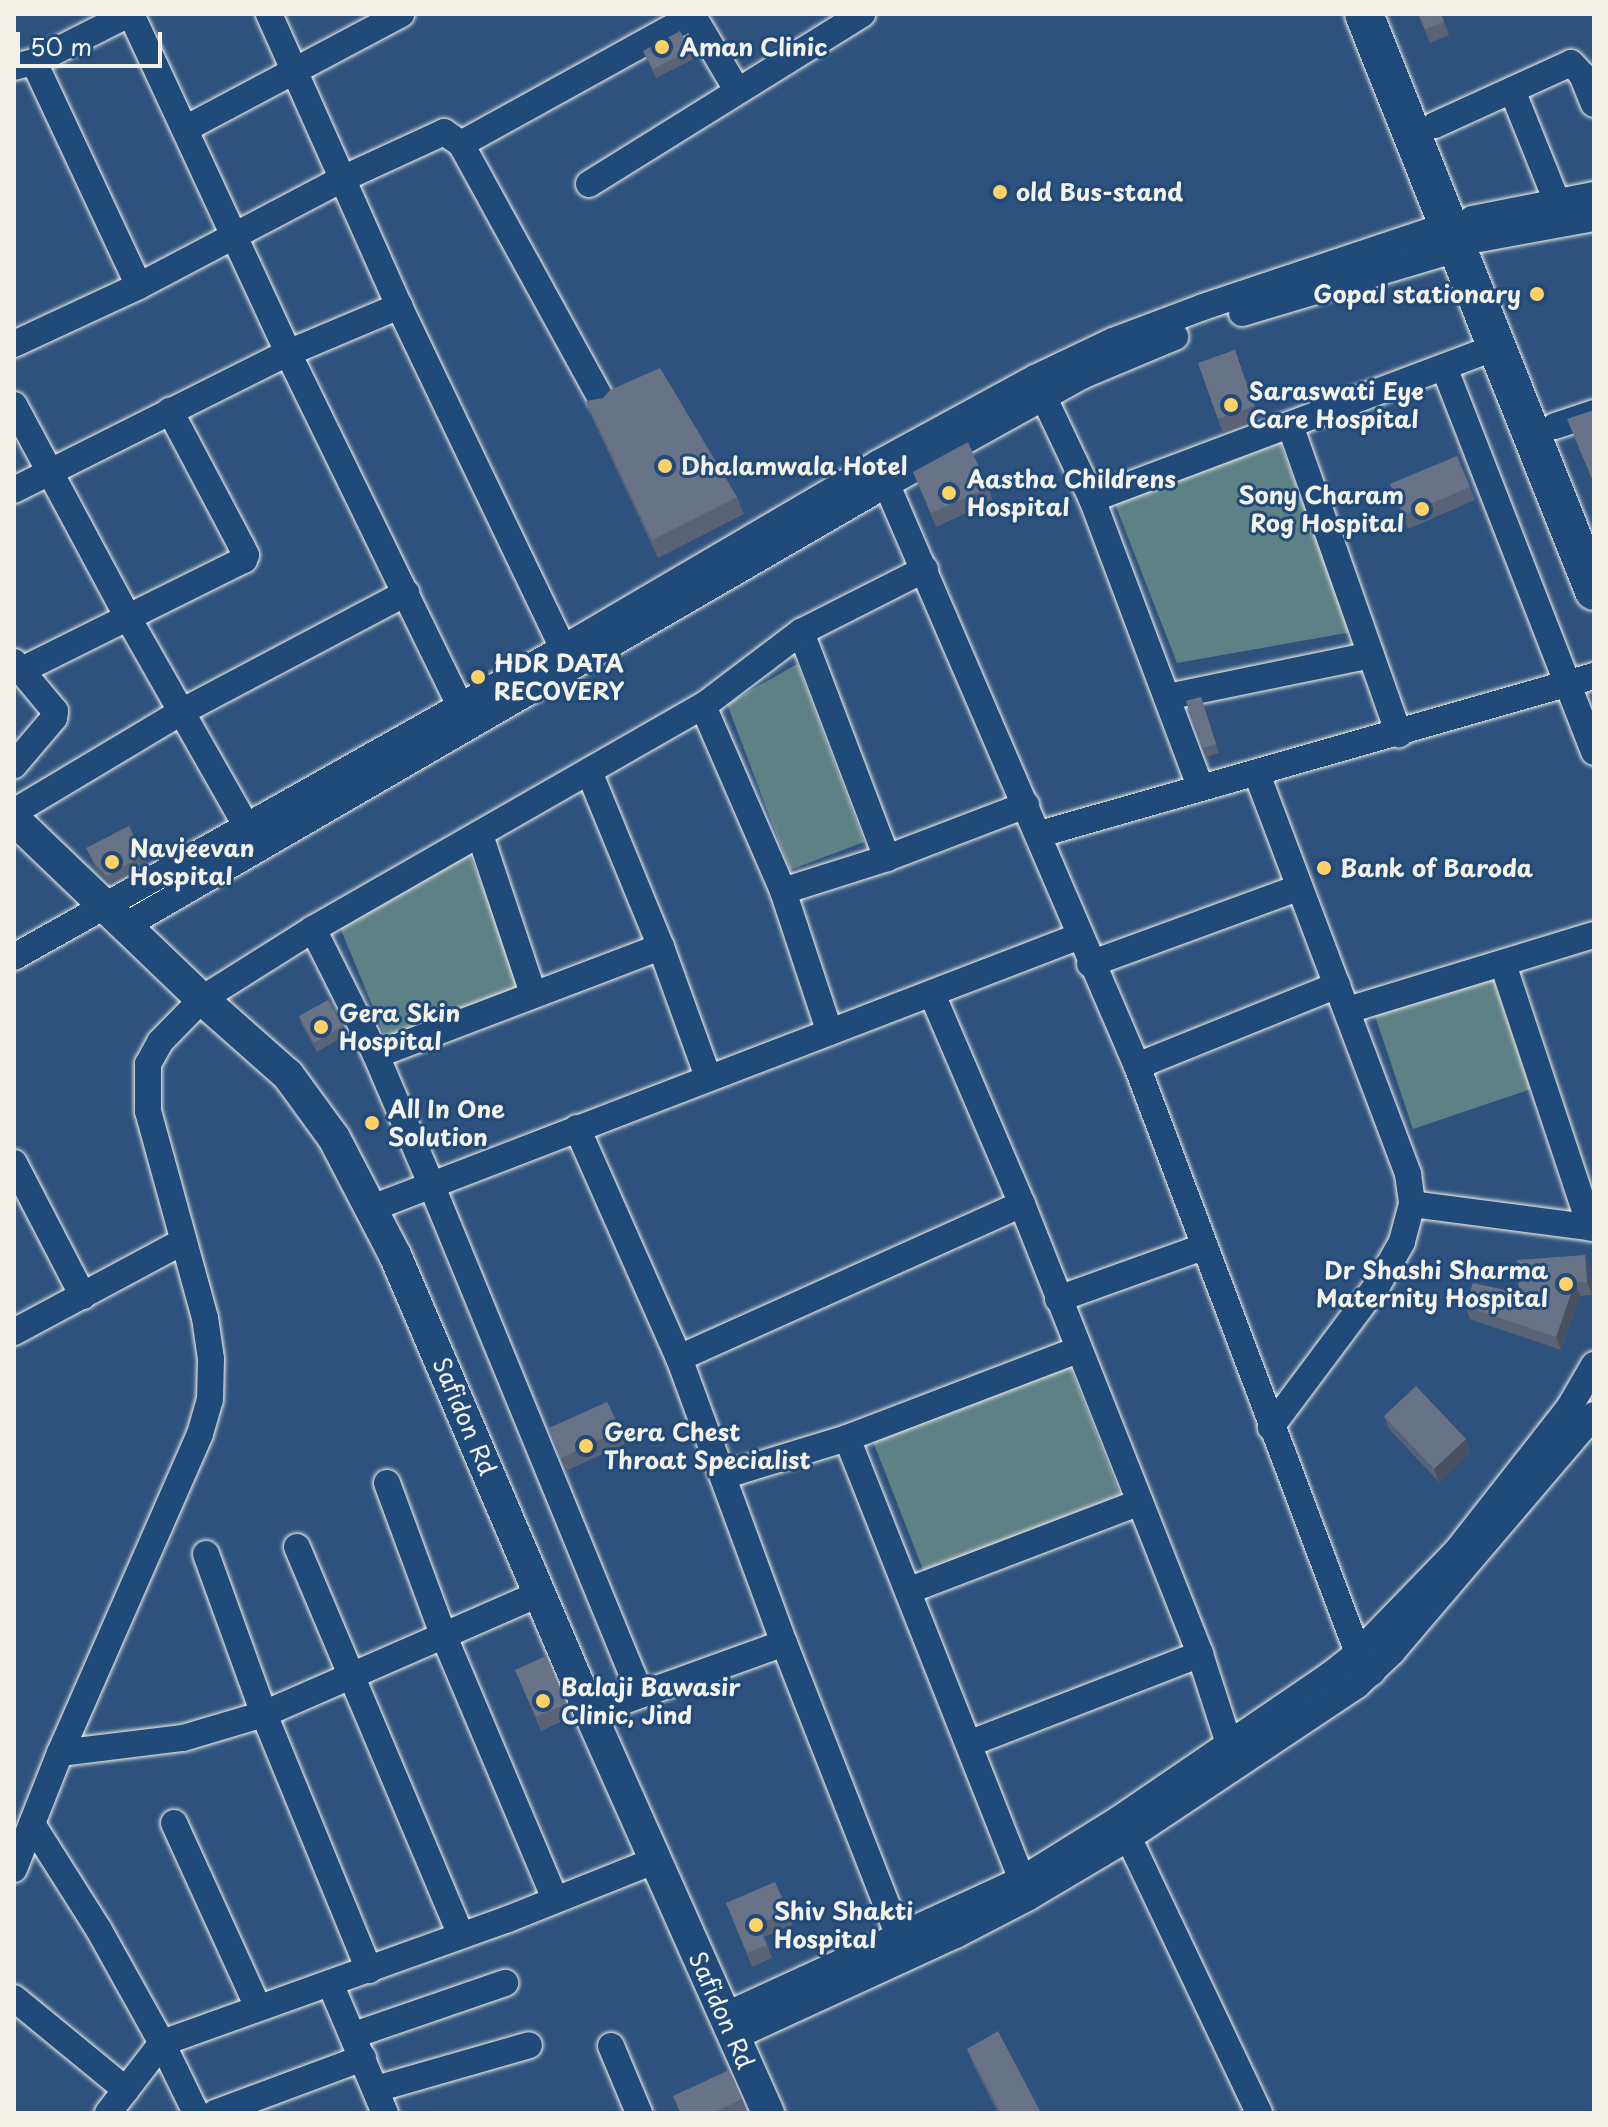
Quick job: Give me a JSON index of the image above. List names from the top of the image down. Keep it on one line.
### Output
{"streets":{"main road":["Safidon Rd"]},"places":["Aman Clinic","old Bus-stand","Gopal stationary","Saraswati Eye Care Hospital","Dhalamwala Hotel","Aastha Childrens Hospital","Sony Charam Rog Hospital","HDR DATA RECOVERY","Navjeevan Hospital","Bank of Baroda","Gera Skin Hospital","All In One Solution","Dr Shashi Sharma Maternity Hospital","Gera Chest Throat Specialist","Balaji Bawasir Clinic, Jind","Shiv Shakti Hospital"],"scale_bar":"50 m"}
